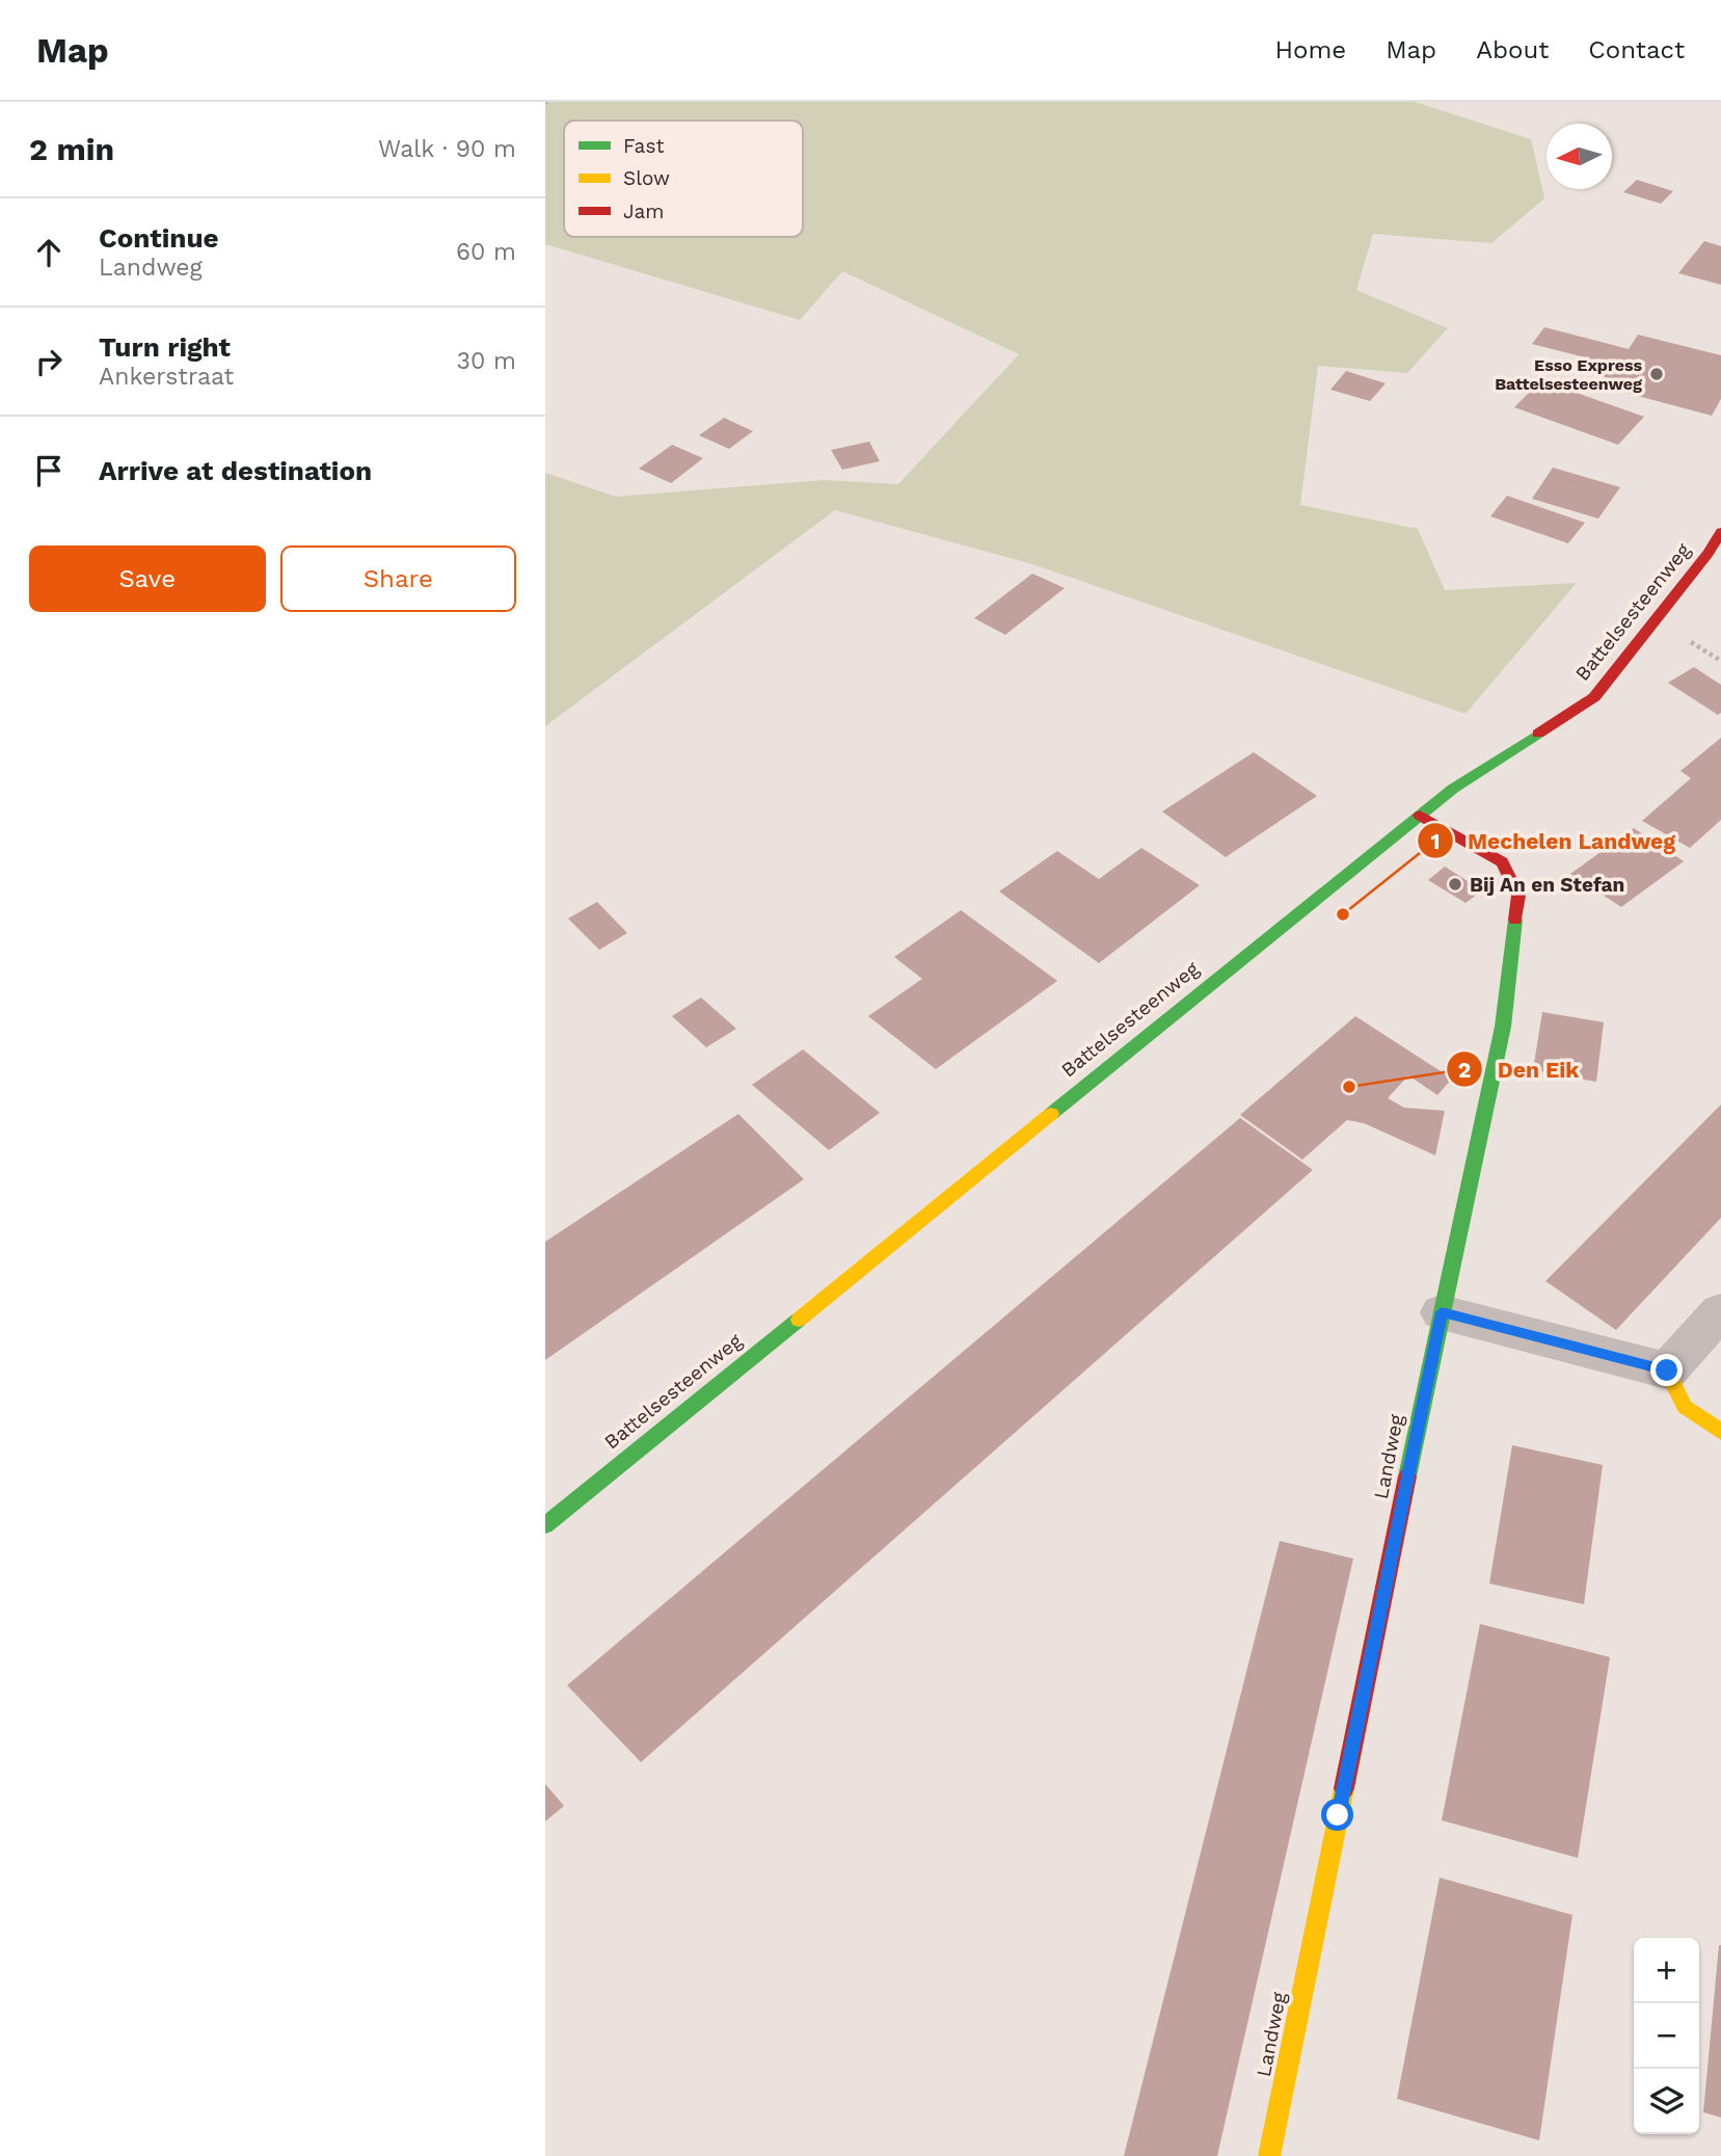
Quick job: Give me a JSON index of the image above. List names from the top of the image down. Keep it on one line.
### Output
{"streets":{"main road":["Battelsesteenweg","Landweg"]},"crossings":[["Battelsesteenweg","Landweg"]],"places":["Esso Express Battelsesteenweg","Bij An en Stefan","Mechelen Landweg","Den Eik"],"legend":["Fast","Slow","Jam"],"north":"left","page":{"header":"Map","nav":["Home","Map","About","Contact"],"heading":["2 min","Walk · 90 m"],"list":[["Continue","Landweg","60 m"],["Turn right","Ankerstraat","30 m"],"Arrive at destination"],"buttons":["Save","Share"],"map_buttons":["+","−"]}}
